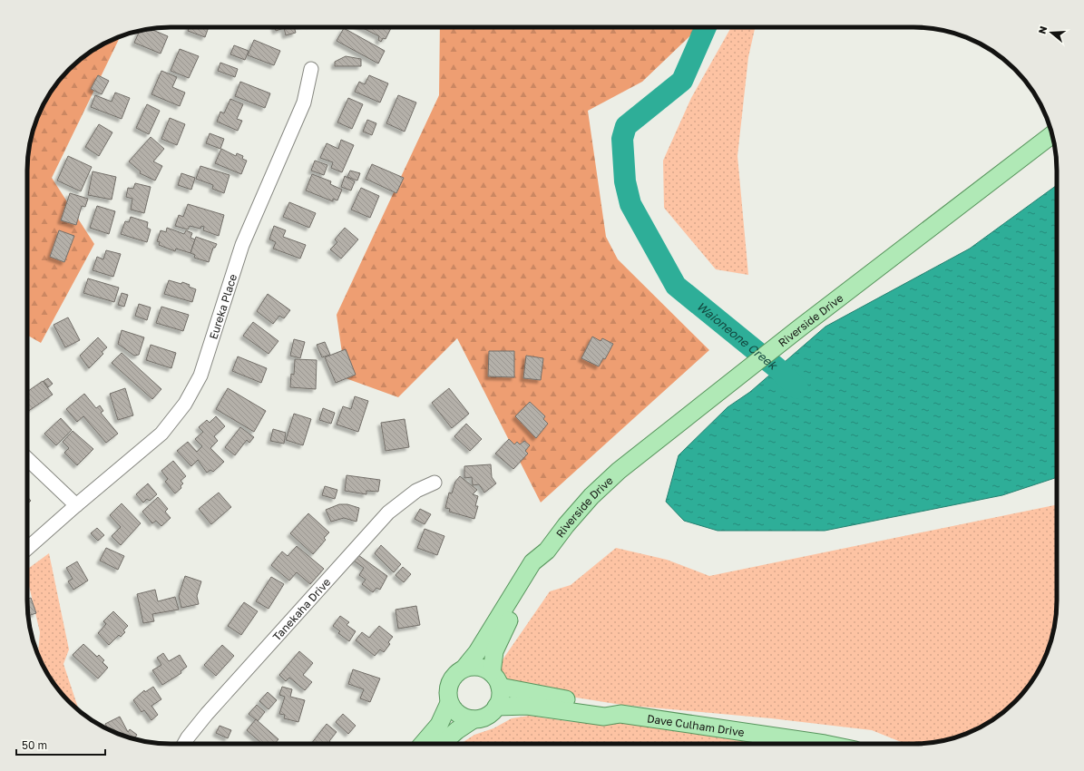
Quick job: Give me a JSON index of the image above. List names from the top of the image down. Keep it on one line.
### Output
{"streets":{"main road":["Riverside Drive","Dave Culham Drive"],"street":["Eureka Place","Tanekaha Drive"]},"crossings":[["Riverside Drive","Dave Culham Drive"]],"water":["Waioneone Creek"],"scale_bar":"50 m","north":"left"}
